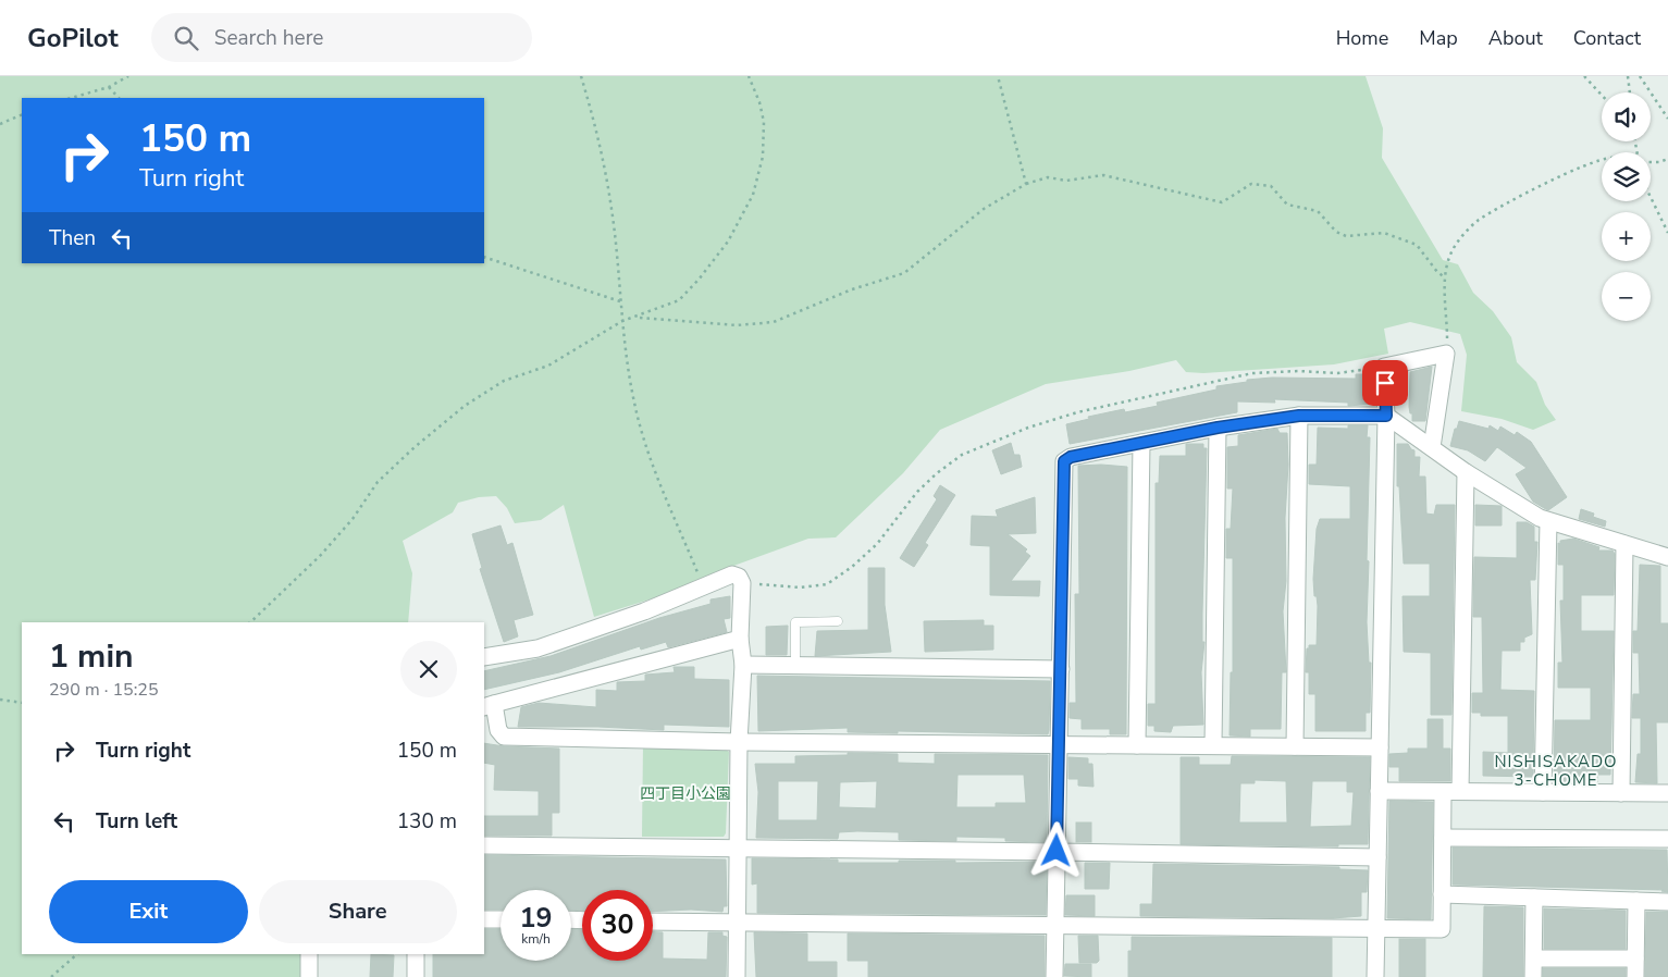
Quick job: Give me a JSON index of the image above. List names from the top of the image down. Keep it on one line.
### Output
{"districts":["NISHISAKADO 3-CHOME"],"parks":["四丁目小公園"],"page":{"header":"GoPilot","search":"Search here","nav":["Home","Map","About","Contact"],"map_buttons":["+","−"],"turn":["150 m","Turn right"],"then":"Then","heading":["1 min","290 m · 15:25"],"list":[{"name":"Turn right","value":"150 m"},{"name":"Turn left","value":"130 m"}],"buttons":["Exit","Share"],"speed":"19 km/h","limit":"30"}}
